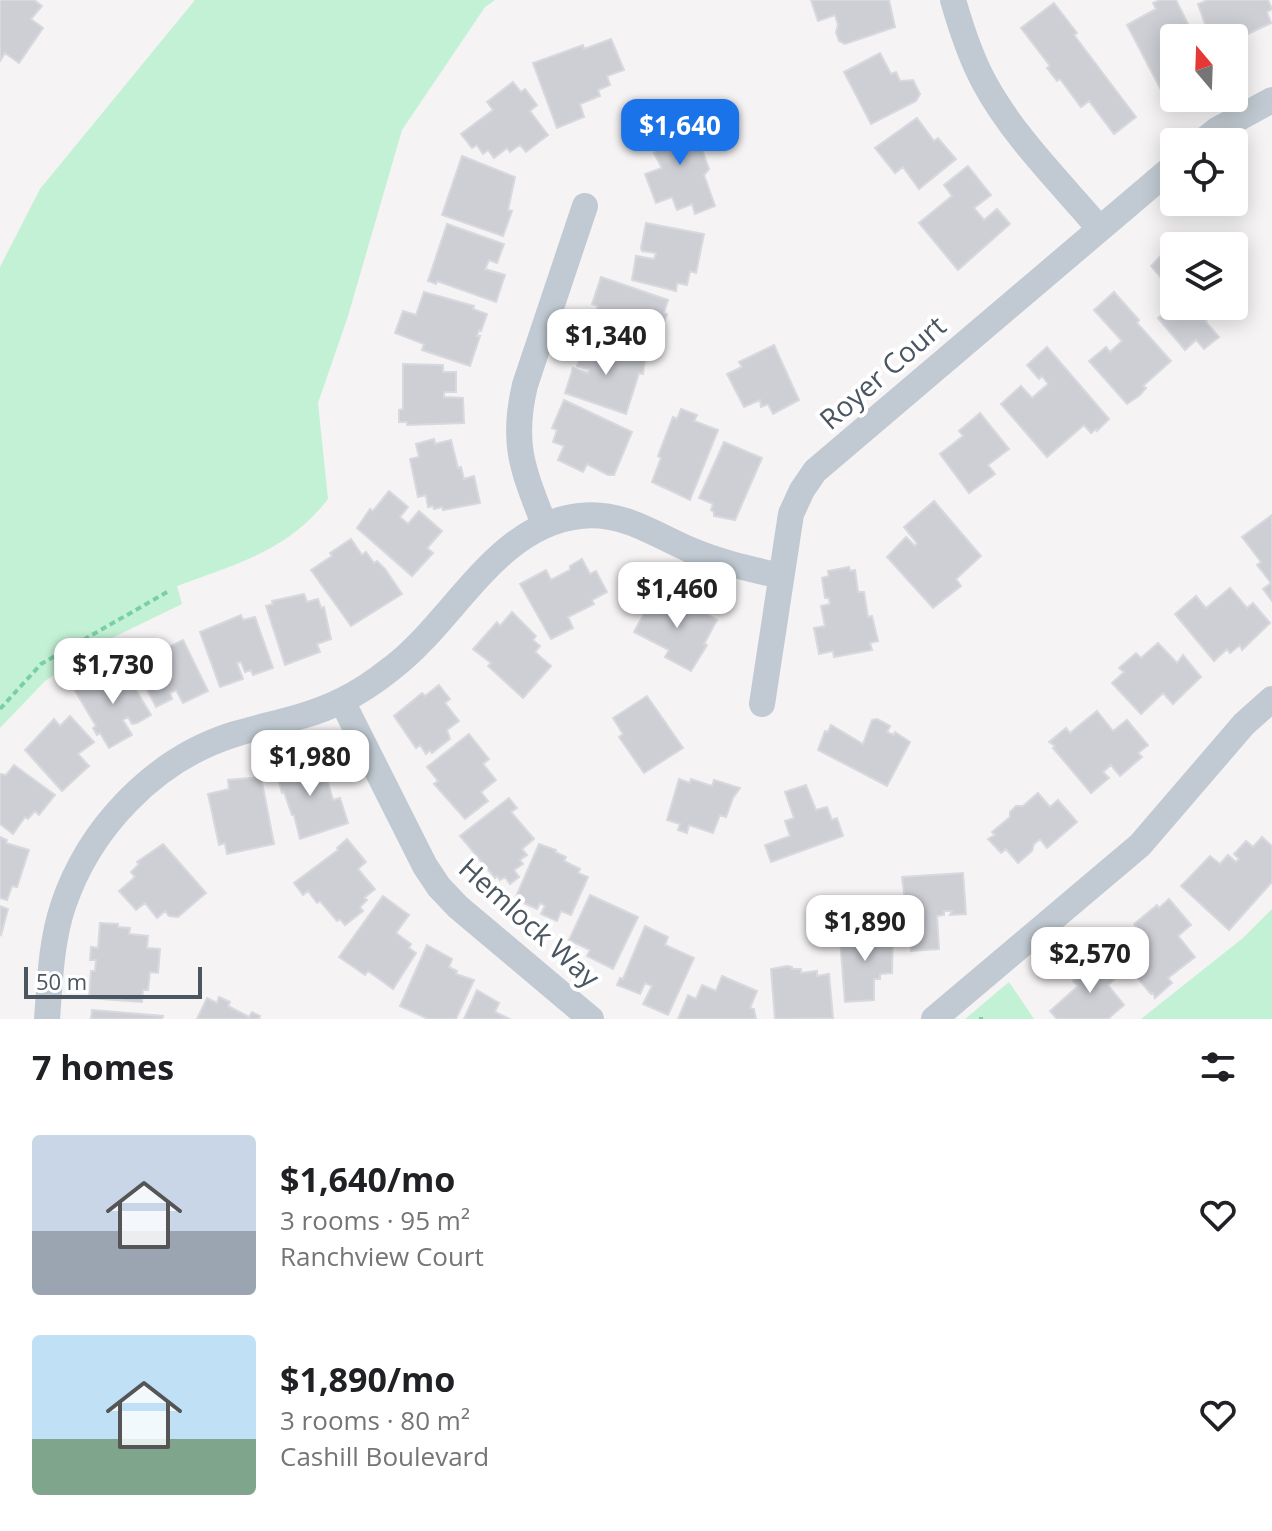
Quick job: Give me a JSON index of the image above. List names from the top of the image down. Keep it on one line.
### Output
{"streets":{"street":["Royer Court","Hemlock Way"]},"scale_bar":"50 m","north":"top","page":{"price":["$1,640","$1,340","$1,460","$1,730","$1,980","$1,890","$2,570"],"scale":"50 m","heading":"7 homes","list":[{"name":"$1,640/mo","note":"3 rooms · 95 m² · Ranchview Court"},{"name":"$1,890/mo","note":"3 rooms · 80 m² · Cashill Boulevard"}]}}
